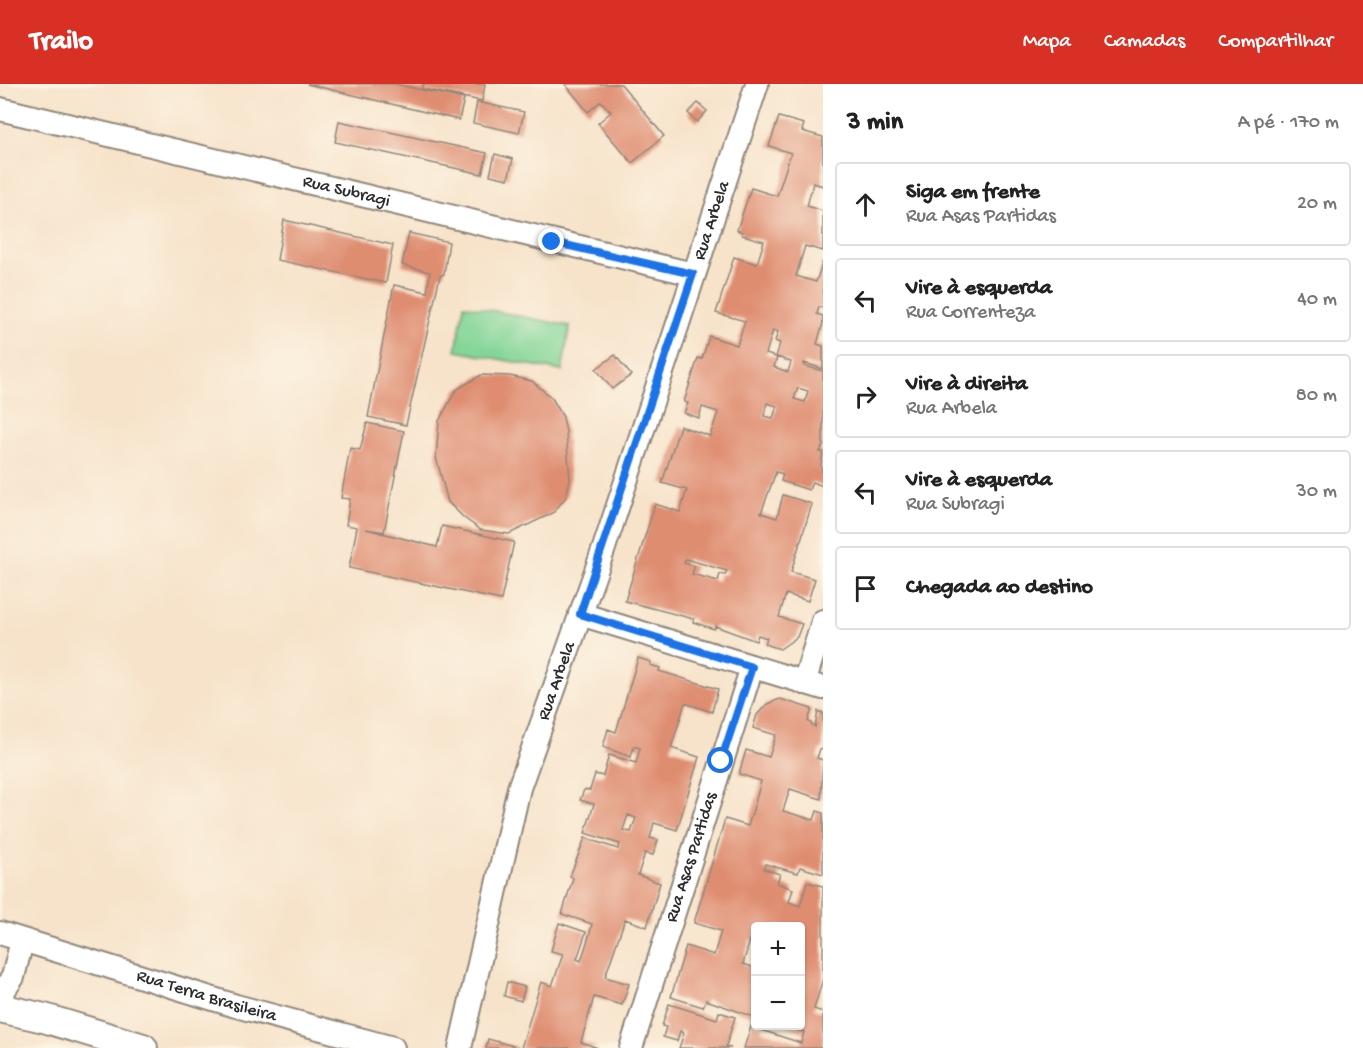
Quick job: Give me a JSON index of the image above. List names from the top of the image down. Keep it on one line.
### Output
{"streets":{"street":["Rua Subragi","Rua Arbela","Rua Asas Partidas","Rua Terra Brasileira"]},"crossings":[["Rua Subragi","Rua Arbela"]],"page":{"header":"Trailo","nav":["Mapa","Camadas","Compartilhar"],"heading":["3 min","A pé · 170 m"],"list":[["Siga em frente","Rua Asas Partidas","20 m"],["Vire à esquerda","Rua Correnteza","40 m"],["Vire à direita","Rua Arbela","80 m"],["Vire à esquerda","Rua Subragi","30 m"],"Chegada ao destino"],"map_buttons":["+","−"]}}
